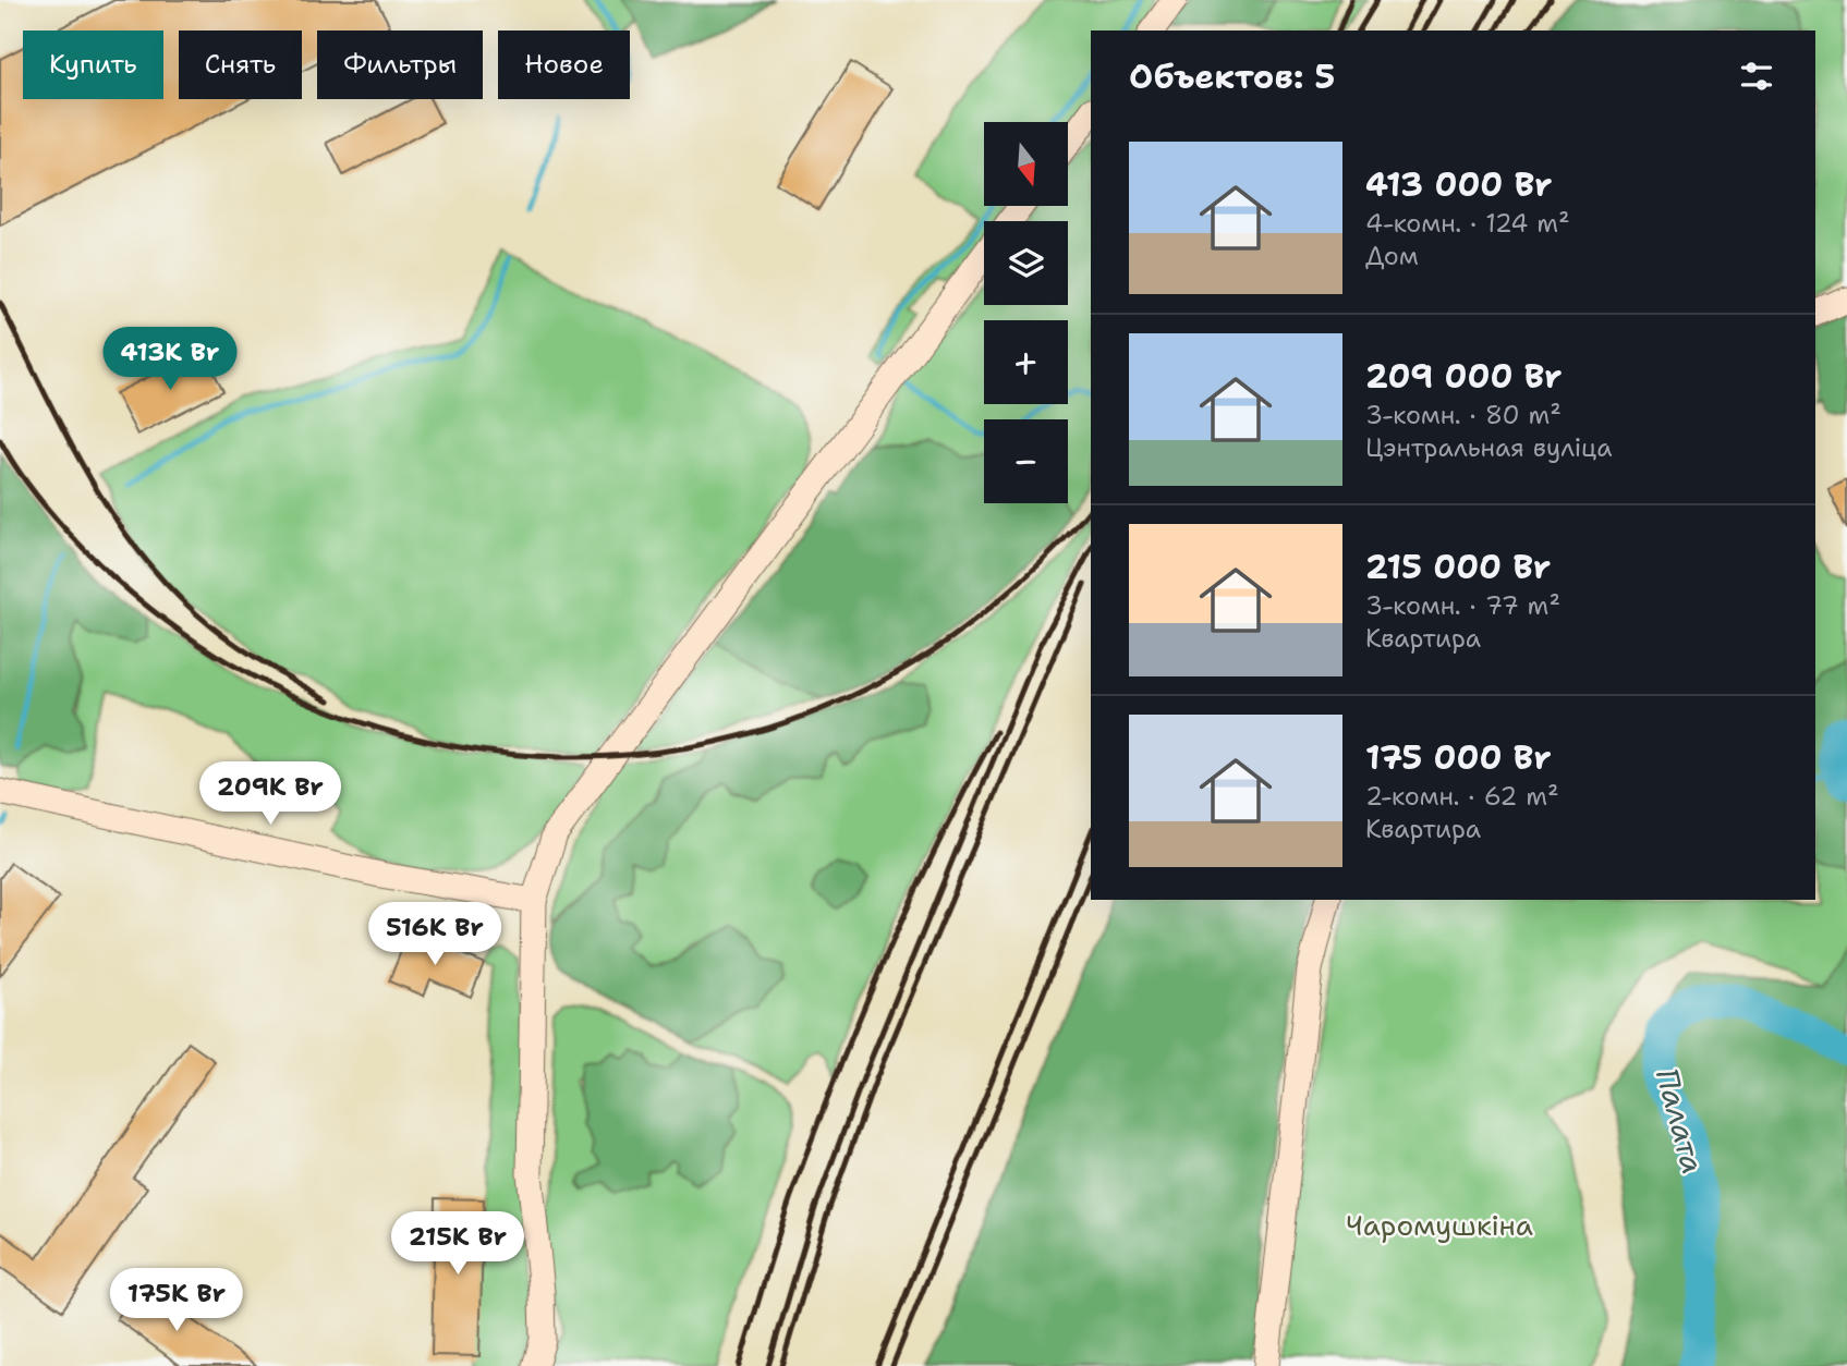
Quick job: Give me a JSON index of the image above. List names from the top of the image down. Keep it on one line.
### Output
{"water":["Палата"],"parks":["Чаромушкіна"],"north":"bottom","page":{"chip":["Купить","Снять","Фильтры","Новое"],"heading":"Объектов: 5","map_buttons":["+","−"],"list":[{"name":"413 000 Br","note":"4-комн. · 124 m² · Дом"},{"name":"209 000 Br","note":"3-комн. · 80 m² · Цэнтральная вуліца"},{"name":"215 000 Br","note":"3-комн. · 77 m² · Квартира"},{"name":"175 000 Br","note":"2-комн. · 62 m² · Квартира"}],"price":["413K Br","209K Br","516K Br","215K Br","175K Br"]}}
